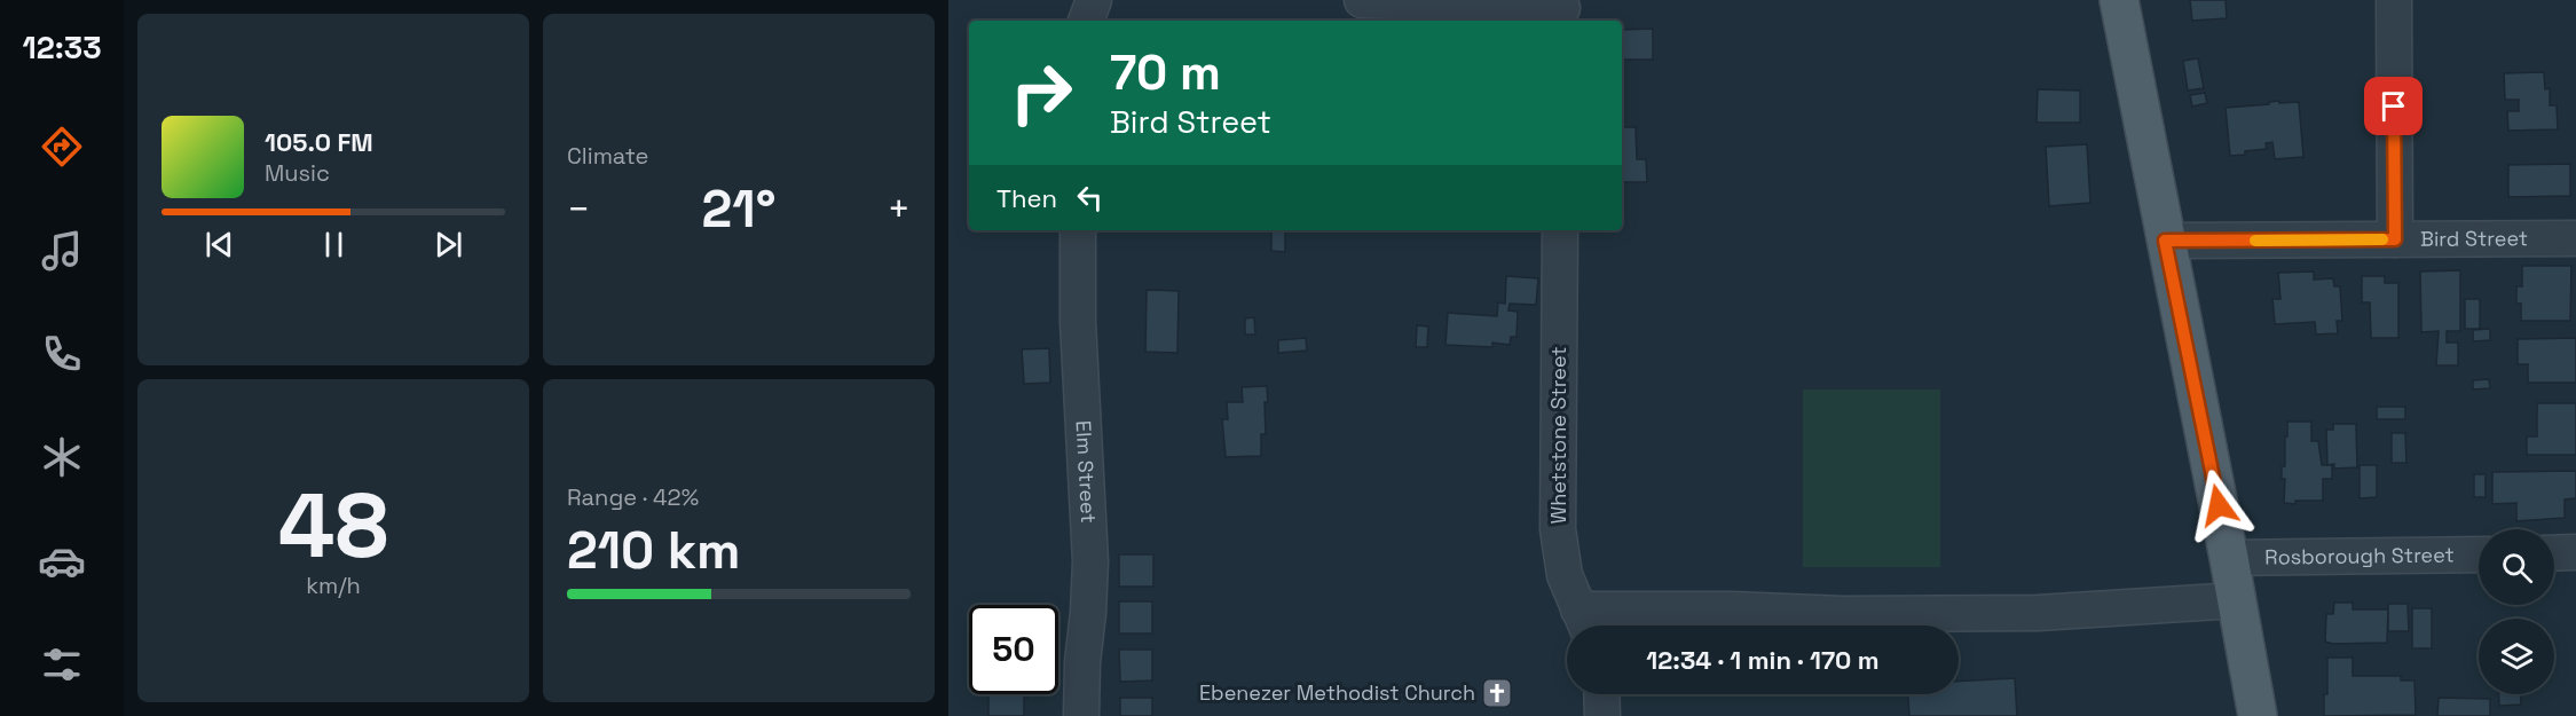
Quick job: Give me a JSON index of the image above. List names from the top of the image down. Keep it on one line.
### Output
{"streets":{"street":["Bird Street","Whetstone Street","Elm Street","Rosborough Street"]},"places":{"church":["Ebenezer Methodist Church"]},"page":{"tabs":"12:33","tile":["Climate",["48","km/h"],["Range · 42%","210 km"]],"turn":["70 m","Bird Street"],"song":["105.0 FM","Music"],"then":"Then","heat":["−","21°","+"],"limit":"50","trip":"12:34 · 1 min · 170 m"}}
